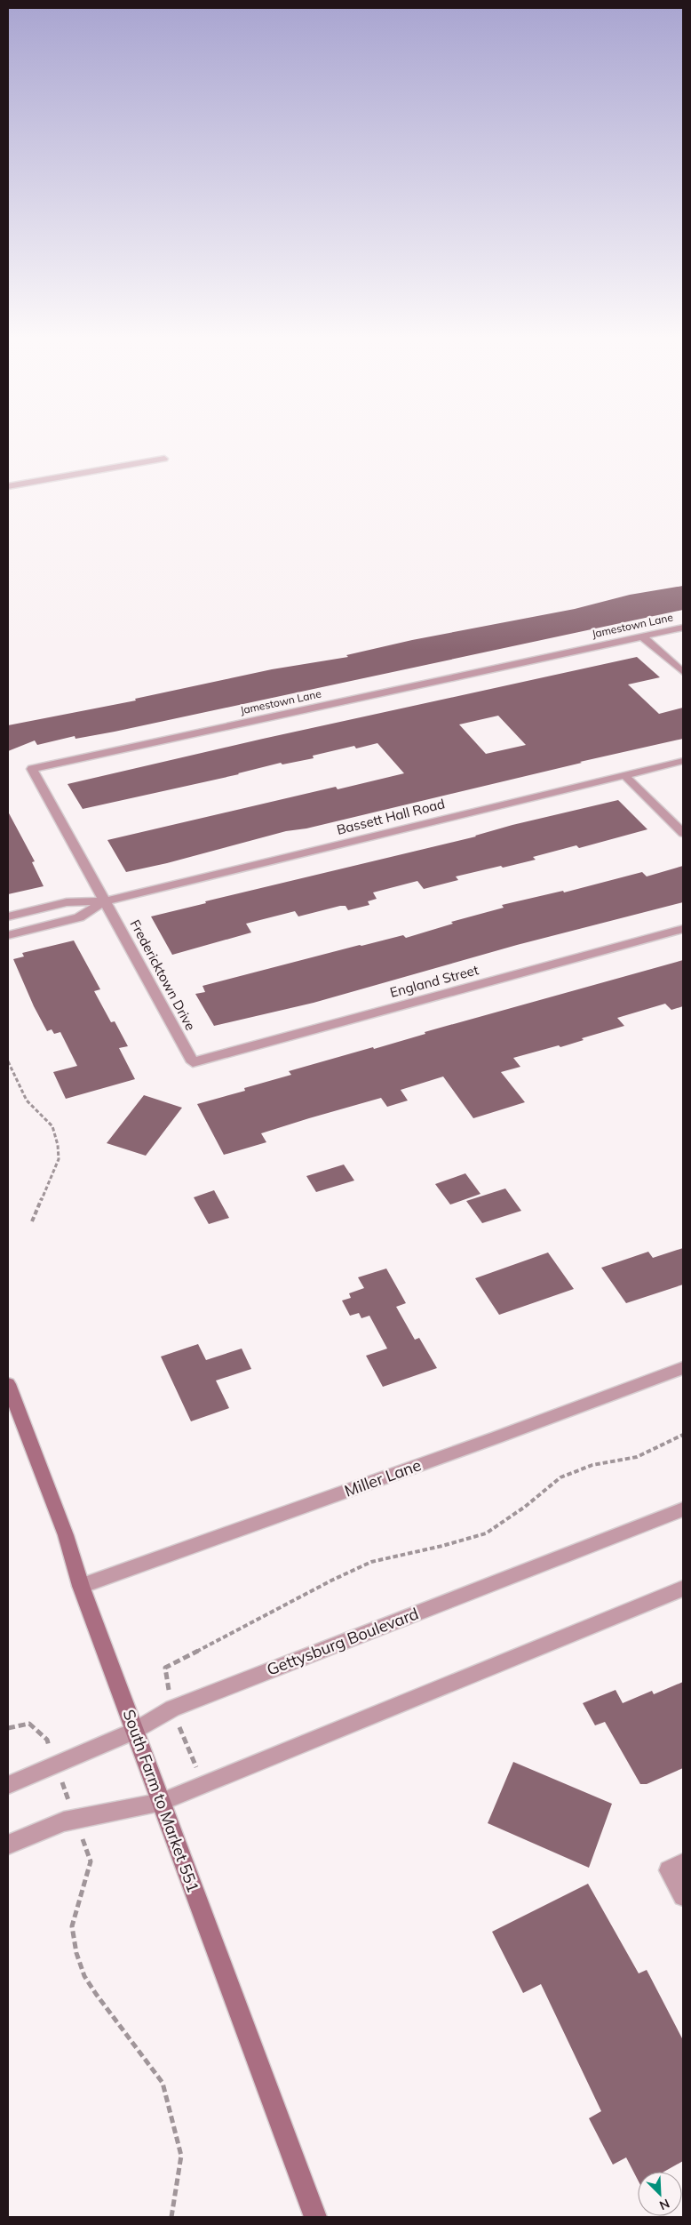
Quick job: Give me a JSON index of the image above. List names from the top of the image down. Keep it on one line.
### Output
{"streets":{"main road":["South Farm to Market 551"],"street":["Jamestown Lane","Bassett Hall Road","Fredericktown Drive","England Street","Miller Lane","Gettysburg Boulevard"]},"crossings":[["Jamestown Lane","Bassett Hall Road"],["Jamestown Lane","Fredericktown Drive"],["Bassett Hall Road","Fredericktown Drive"],["Fredericktown Drive","England Street"],["Miller Lane","South Farm to Market 551"],["Gettysburg Boulevard","South Farm to Market 551"]],"north":"bottom right"}
